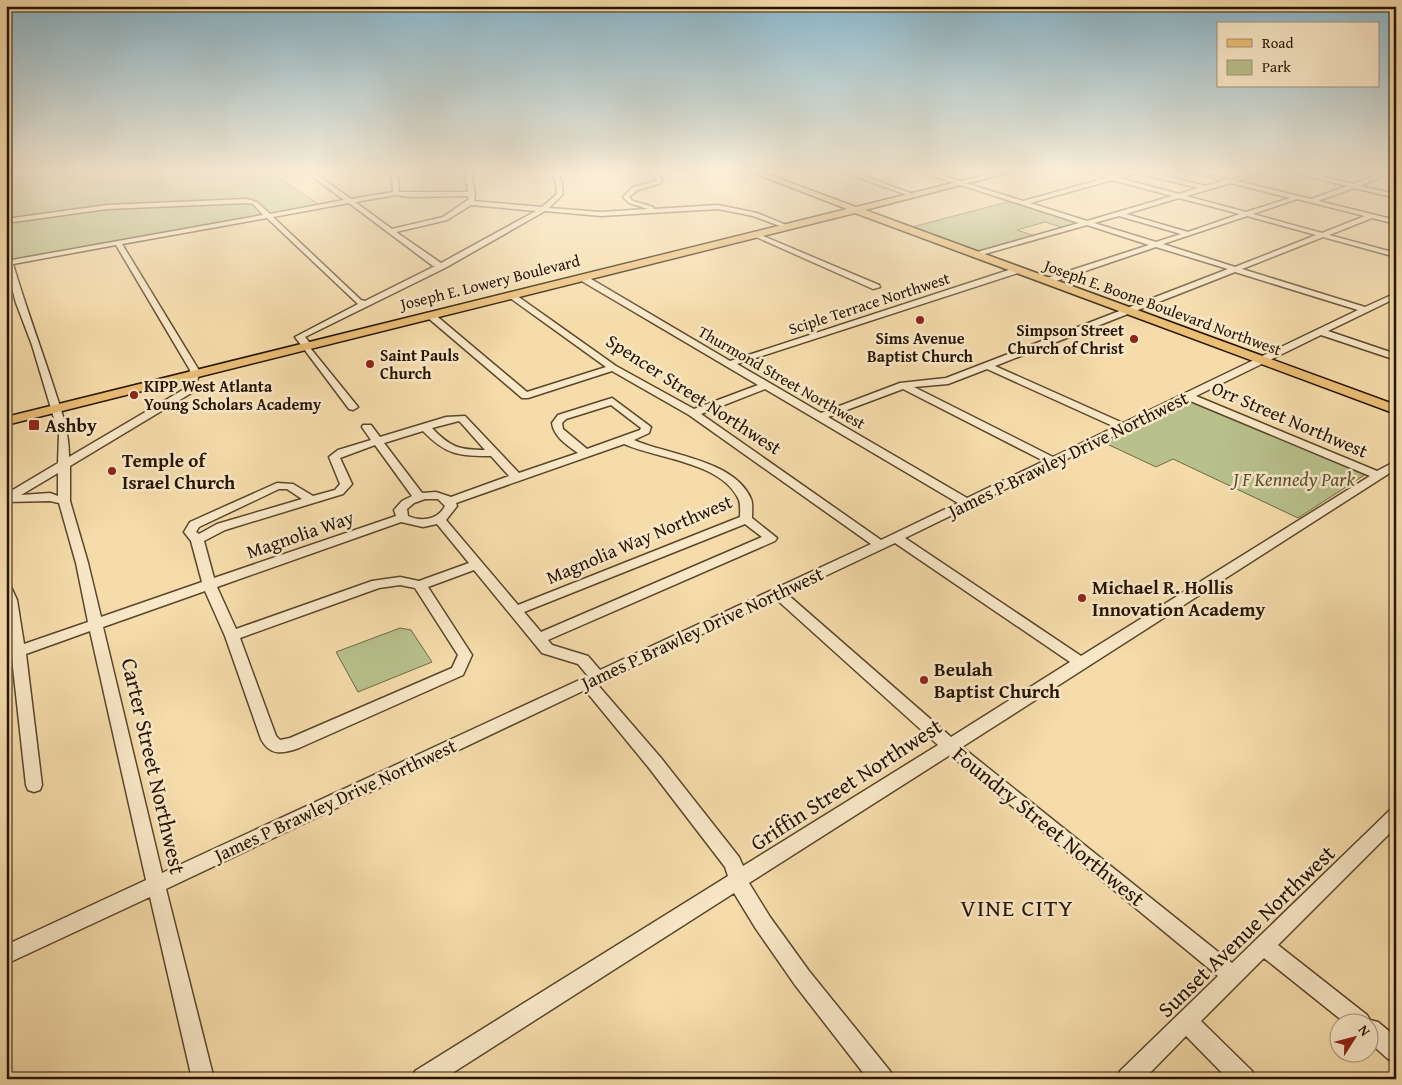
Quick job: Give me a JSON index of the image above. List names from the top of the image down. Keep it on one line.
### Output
{"streets":{"main road":["Joseph E. Lowery Boulevard","Joseph E. Boone Boulevard Northwest"],"street":["Sciple Terrace Northwest","Thurmond Street Northwest","Spencer Street Northwest","Orr Street Northwest","James P Brawley Drive Northwest","Magnolia Way","Magnolia Way Northwest","Carter Street Northwest","Griffin Street Northwest","Foundry Street Northwest","Sunset Avenue Northwest"]},"crossings":[["Joseph E. Lowery Boulevard","Thurmond Street Northwest"],["Joseph E. Lowery Boulevard","Spencer Street Northwest"],["Joseph E. Lowery Boulevard","Carter Street Northwest"],["Sciple Terrace Northwest","Joseph E. Boone Boulevard Northwest"],["Sciple Terrace Northwest","Thurmond Street Northwest"],["Joseph E. Boone Boulevard Northwest","James P Brawley Drive Northwest"],["Thurmond Street Northwest","James P Brawley Drive Northwest"],["Spencer Street Northwest","James P Brawley Drive Northwest"],["Orr Street Northwest","James P Brawley Drive Northwest"],["Orr Street Northwest","Griffin Street Northwest"],["James P Brawley Drive Northwest","Carter Street Northwest"],["James P Brawley Drive Northwest","Foundry Street Northwest"],["Magnolia Way","Carter Street Northwest"],["Griffin Street Northwest","Foundry Street Northwest"],["Foundry Street Northwest","Sunset Avenue Northwest"]],"districts":["VINE CITY"],"parks":["J F Kennedy Park"],"places":{"other":["Sims Avenue Baptist Church","Simpson Street Church of Christ","Saint Pauls Church","KIPP West Atlanta Young Scholars Academy","Temple of Israel Church","Michael R. Hollis Innovation Academy","Beulah Baptist Church"],"transit":["Ashby"]},"legend":["Road","Park"],"north":"top right"}
